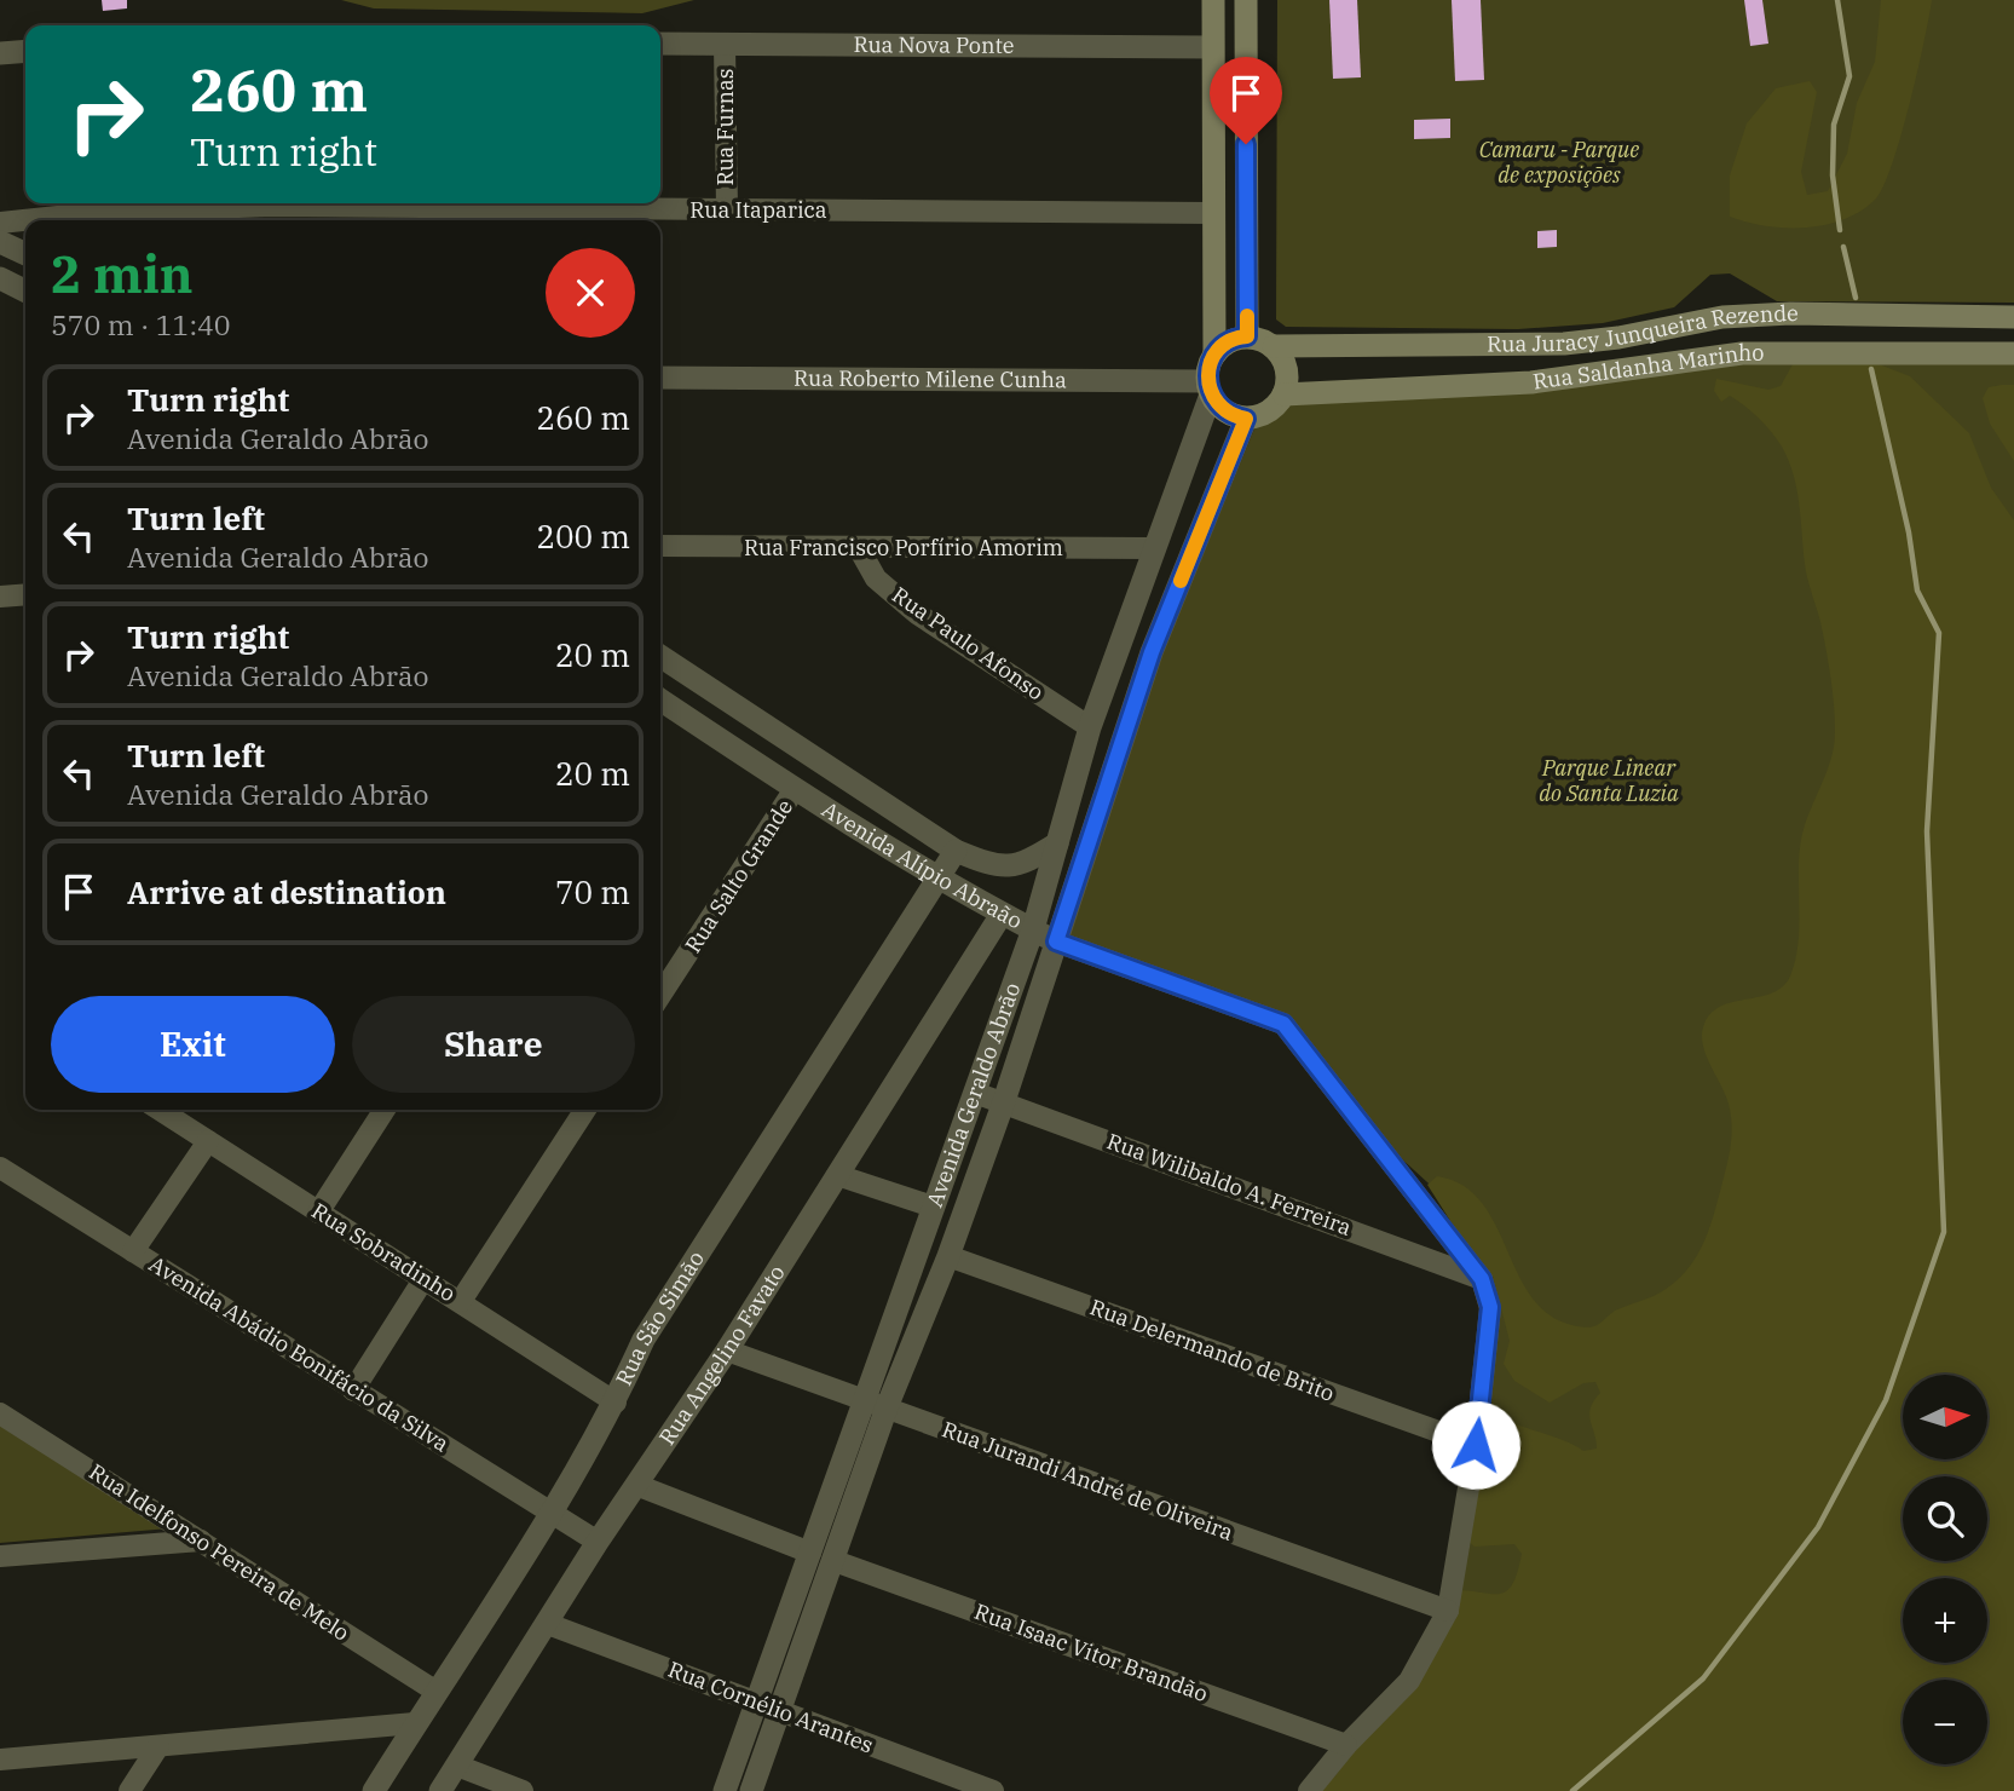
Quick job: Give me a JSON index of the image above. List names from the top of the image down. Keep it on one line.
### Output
{"streets":{"main road":["Rua Juracy Junqueira Rezende","Rua Saldanha Marinho","Avenida Geraldo Abrão"],"street":["Rua Nova Ponte","Rua Furnas","Rua Itaparica","Rua Roberto Milene Cunha","Rua Francisco Porfírio Amorim","Rua Paulo Afonso","Avenida Alípio Abraão","Rua Salto Grande","Rua Wilibaldo A. Ferreira","Rua Sobradinho","Rua São Simão","Rua Delermando de Brito","Avenida Abádio Bonifácio da Silva","Rua Angelino Favato","Rua Jurandi André de Oliveira","Rua Idelfonso Pereira de Melo","Rua Isaac Vitor Brandão","Rua Cornélio Arantes"]},"crossings":[["Rua Nova Ponte","Rua Furnas"],["Rua Nova Ponte","Avenida Geraldo Abrão"],["Rua Furnas","Rua Itaparica"],["Rua Itaparica","Avenida Geraldo Abrão"],["Rua Juracy Junqueira Rezende","Rua Saldanha Marinho"],["Rua Juracy Junqueira Rezende","Rua Roberto Milene Cunha"],["Rua Juracy Junqueira Rezende","Avenida Geraldo Abrão"],["Rua Saldanha Marinho","Rua Roberto Milene Cunha"],["Rua Saldanha Marinho","Avenida Geraldo Abrão"],["Rua Roberto Milene Cunha","Avenida Geraldo Abrão"],["Rua Francisco Porfírio Amorim","Rua Paulo Afonso"],["Rua Francisco Porfírio Amorim","Avenida Geraldo Abrão"],["Rua Paulo Afonso","Avenida Geraldo Abrão"],["Avenida Alípio Abraão","Rua Salto Grande"],["Avenida Alípio Abraão","Avenida Geraldo Abrão"],["Avenida Alípio Abraão","Rua Wilibaldo A. Ferreira"],["Avenida Alípio Abraão","Rua São Simão"],["Avenida Alípio Abraão","Rua Delermando de Brito"],["Avenida Alípio Abraão","Rua Angelino Favato"],["Avenida Alípio Abraão","Rua Jurandi André de Oliveira"],["Avenida Alípio Abraão","Rua Isaac Vitor Brandão"],["Avenida Geraldo Abrão","Rua Wilibaldo A. Ferreira"],["Avenida Geraldo Abrão","Rua Delermando de Brito"],["Avenida Geraldo Abrão","Rua Jurandi André de Oliveira"],["Avenida Geraldo Abrão","Rua Isaac Vitor Brandão"],["Avenida Geraldo Abrão","Rua Cornélio Arantes"],["Rua Sobradinho","Rua São Simão"],["Rua São Simão","Avenida Abádio Bonifácio da Silva"],["Rua São Simão","Rua Idelfonso Pereira de Melo"],["Avenida Abádio Bonifácio da Silva","Rua Angelino Favato"],["Rua Angelino Favato","Rua Jurandi André de Oliveira"],["Rua Angelino Favato","Rua Cornélio Arantes"]],"parks":["Camaru - Parque de exposições","Parque Linear do Santa Luzia"],"north":"right","page":{"turn":["260 m","Turn right"],"heading":["2 min","570 m · 11:40"],"list":[{"name":"Turn right","note":"Avenida Geraldo Abrão","value":"260 m"},{"name":"Turn left","note":"Avenida Geraldo Abrão","value":"200 m"},{"name":"Turn right","note":"Avenida Geraldo Abrão","value":"20 m"},{"name":"Turn left","note":"Avenida Geraldo Abrão","value":"20 m"},{"name":"Arrive at destination","value":"70 m"}],"buttons":["Exit","Share"],"map_buttons":["+","−"]}}
